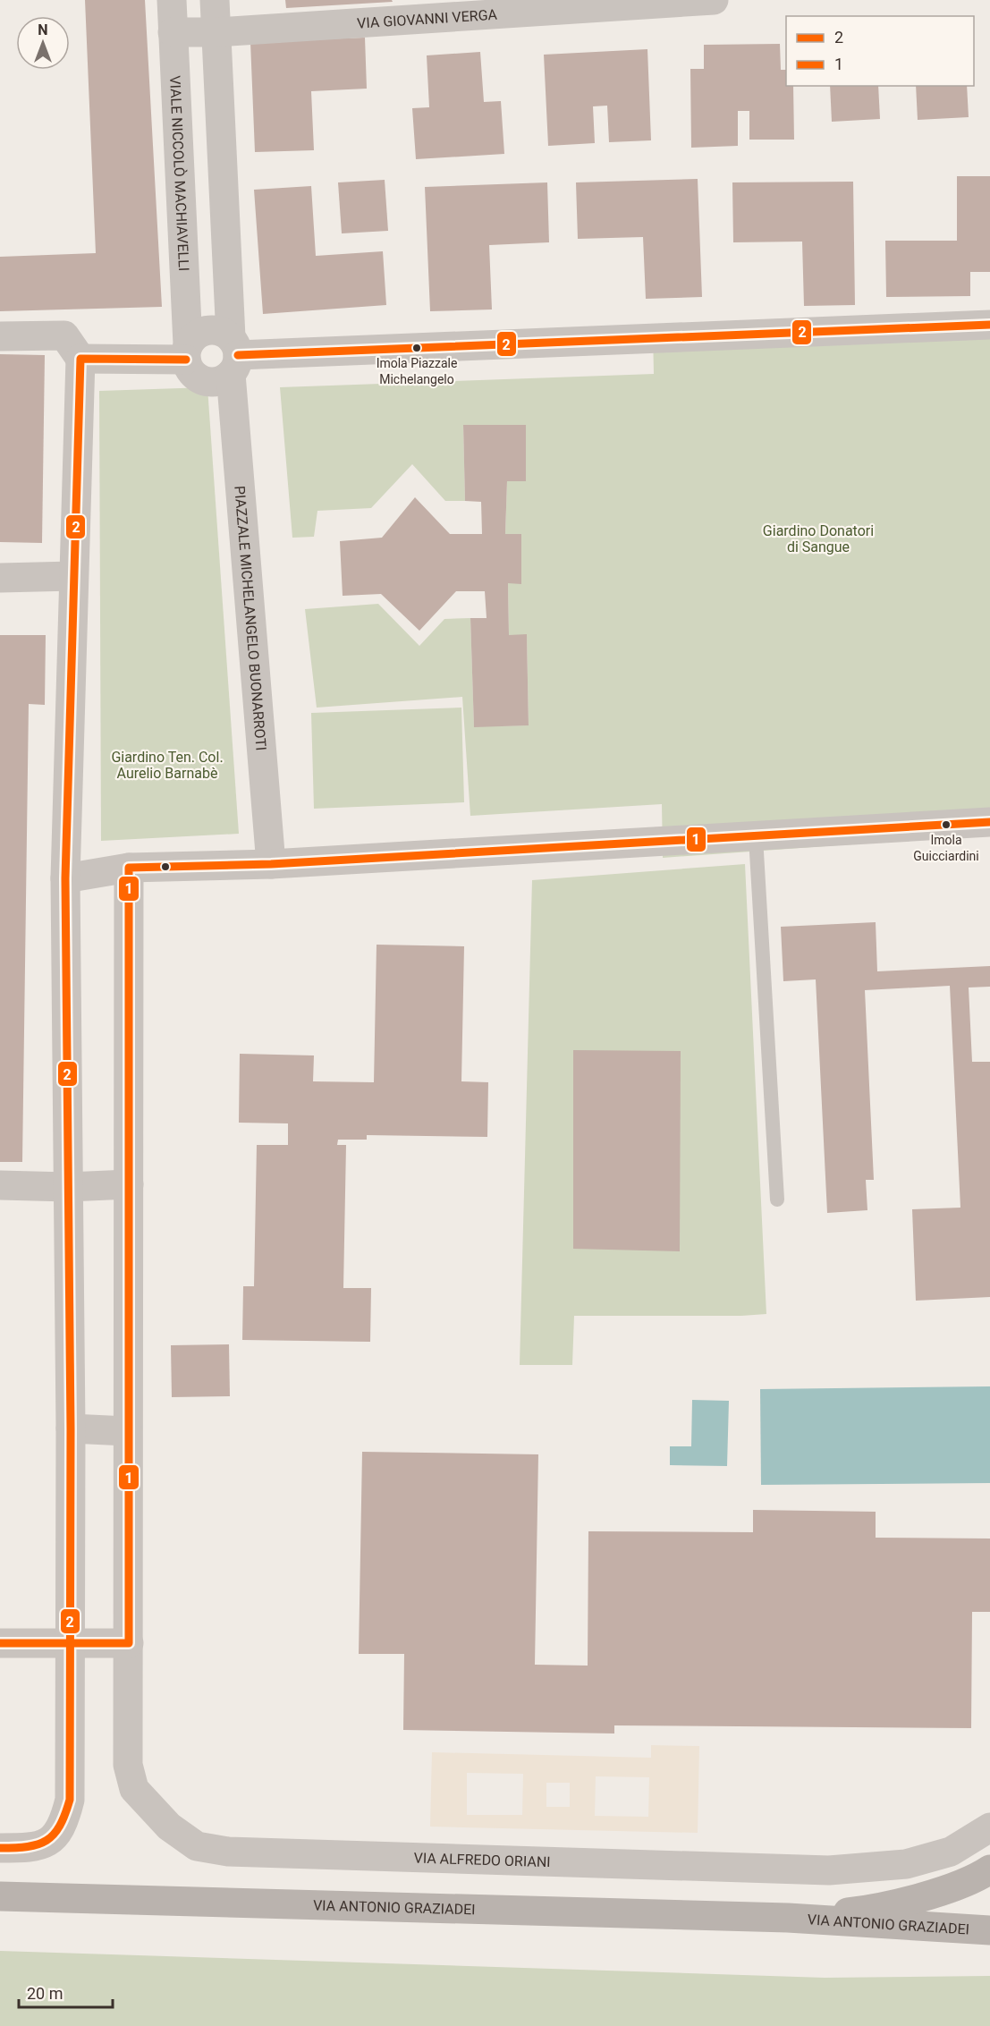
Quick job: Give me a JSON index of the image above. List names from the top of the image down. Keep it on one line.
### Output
{"streets":{"street":["VIA GIOVANNI VERGA","VIALE NICCOLÒ MACHIAVELLI","PIAZZALE MICHELANGELO BUONARROTI","VIA ALFREDO ORIANI","VIA ANTONIO GRAZIADEI"]},"crossings":[["VIA GIOVANNI VERGA","VIALE NICCOLÒ MACHIAVELLI"],["VIALE NICCOLÒ MACHIAVELLI","PIAZZALE MICHELANGELO BUONARROTI"]],"parks":["Giardino Donatori di Sangue","Giardino Ten. Col. Aurelio Barnabè"],"places":["Imola Piazzale Michelangelo","Imola Guicciardini"],"lines":["transit line 2","transit line 1"],"legend":["2","1"],"scale_bar":"20 m","north":"top"}
